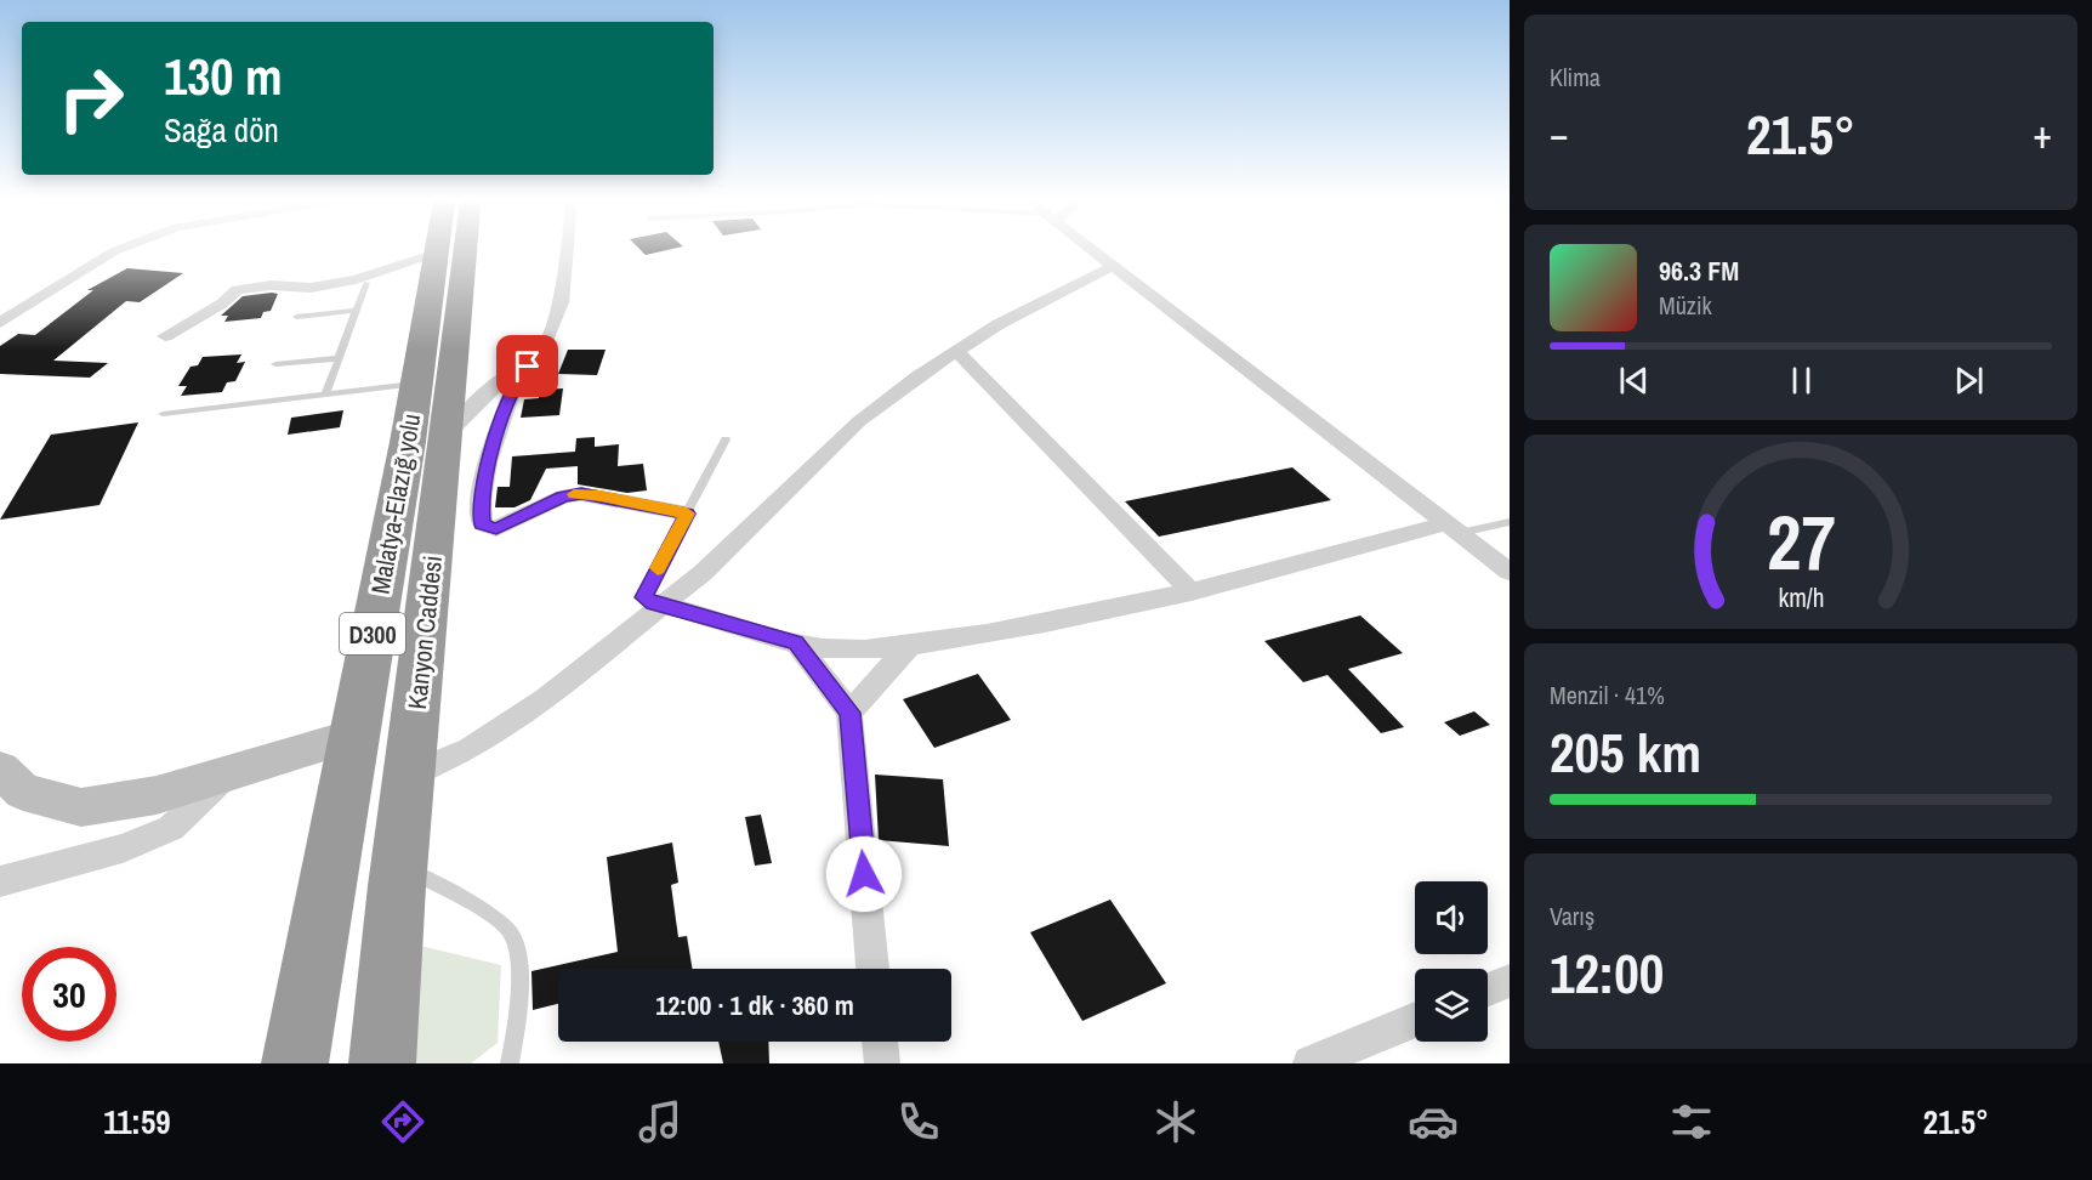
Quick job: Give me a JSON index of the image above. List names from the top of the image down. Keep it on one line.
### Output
{"streets":{"highway":["Malatya-Elazığ yolu","Kanyon Caddesi","D300"]},"page":{"tile":["Klima",["Menzil · 41%","205 km"],["Varış","12:00"]],"turn":["130 m","Sağa dön"],"heat":["−","21.5°","+"],"song":["96.3 FM","Müzik"],"limit":"30","trip":"12:00 · 1 dk · 360 m","tabs":["11:59","21.5°"],"gauge":["27","km/h"]}}
